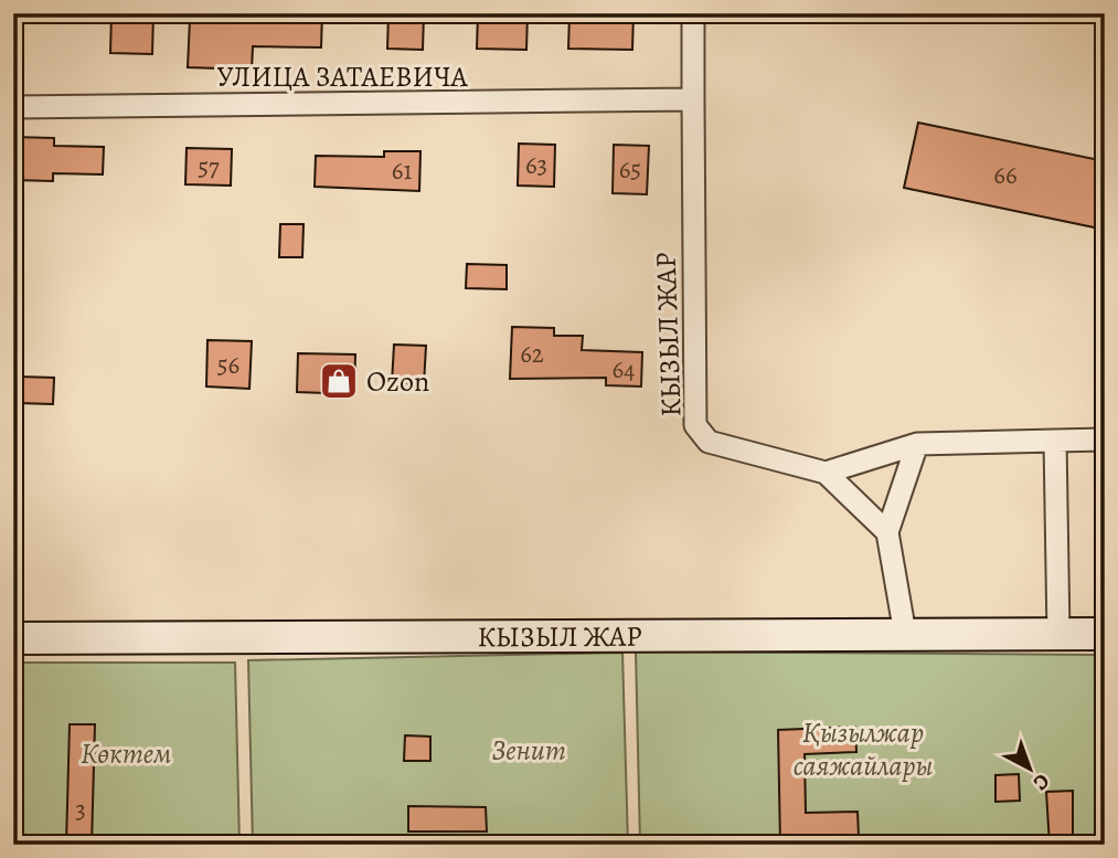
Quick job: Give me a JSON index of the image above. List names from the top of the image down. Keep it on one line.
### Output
{"streets":{"main road":["КЫЗЫЛ ЖАР"],"street":["УЛИЦА ЗАТАЕВИЧА"]},"crossings":[["УЛИЦА ЗАТАЕВИЧА","КЫЗЫЛ ЖАР"]],"parks":["Қызылжар саяжайлары","Зенит","Көктем"],"places":{"shop":["Ozon"]},"house_numbers":["63","57","65","61","66","62","56","64","3"],"north":"bottom right"}
